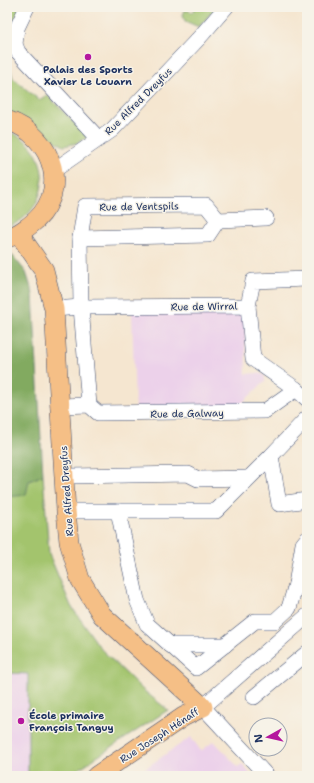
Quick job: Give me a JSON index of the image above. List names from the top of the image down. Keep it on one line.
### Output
{"streets":{"main road":["Rue Alfred Dreyfus","Rue Joseph Hénaff"],"street":["Rue de Ventspils","Rue de Wirral","Rue de Galway"]},"crossings":[["Rue Alfred Dreyfus","Rue de Wirral"],["Rue Alfred Dreyfus","Rue de Galway"],["Rue Alfred Dreyfus","Rue Joseph Hénaff"],["Rue de Ventspils","Rue de Wirral"],["Rue de Ventspils","Rue de Galway"],["Rue de Wirral","Rue de Galway"]],"places":["Palais des Sports Xavier Le Louarn","École primaire François Tanguy"],"north":"left"}
